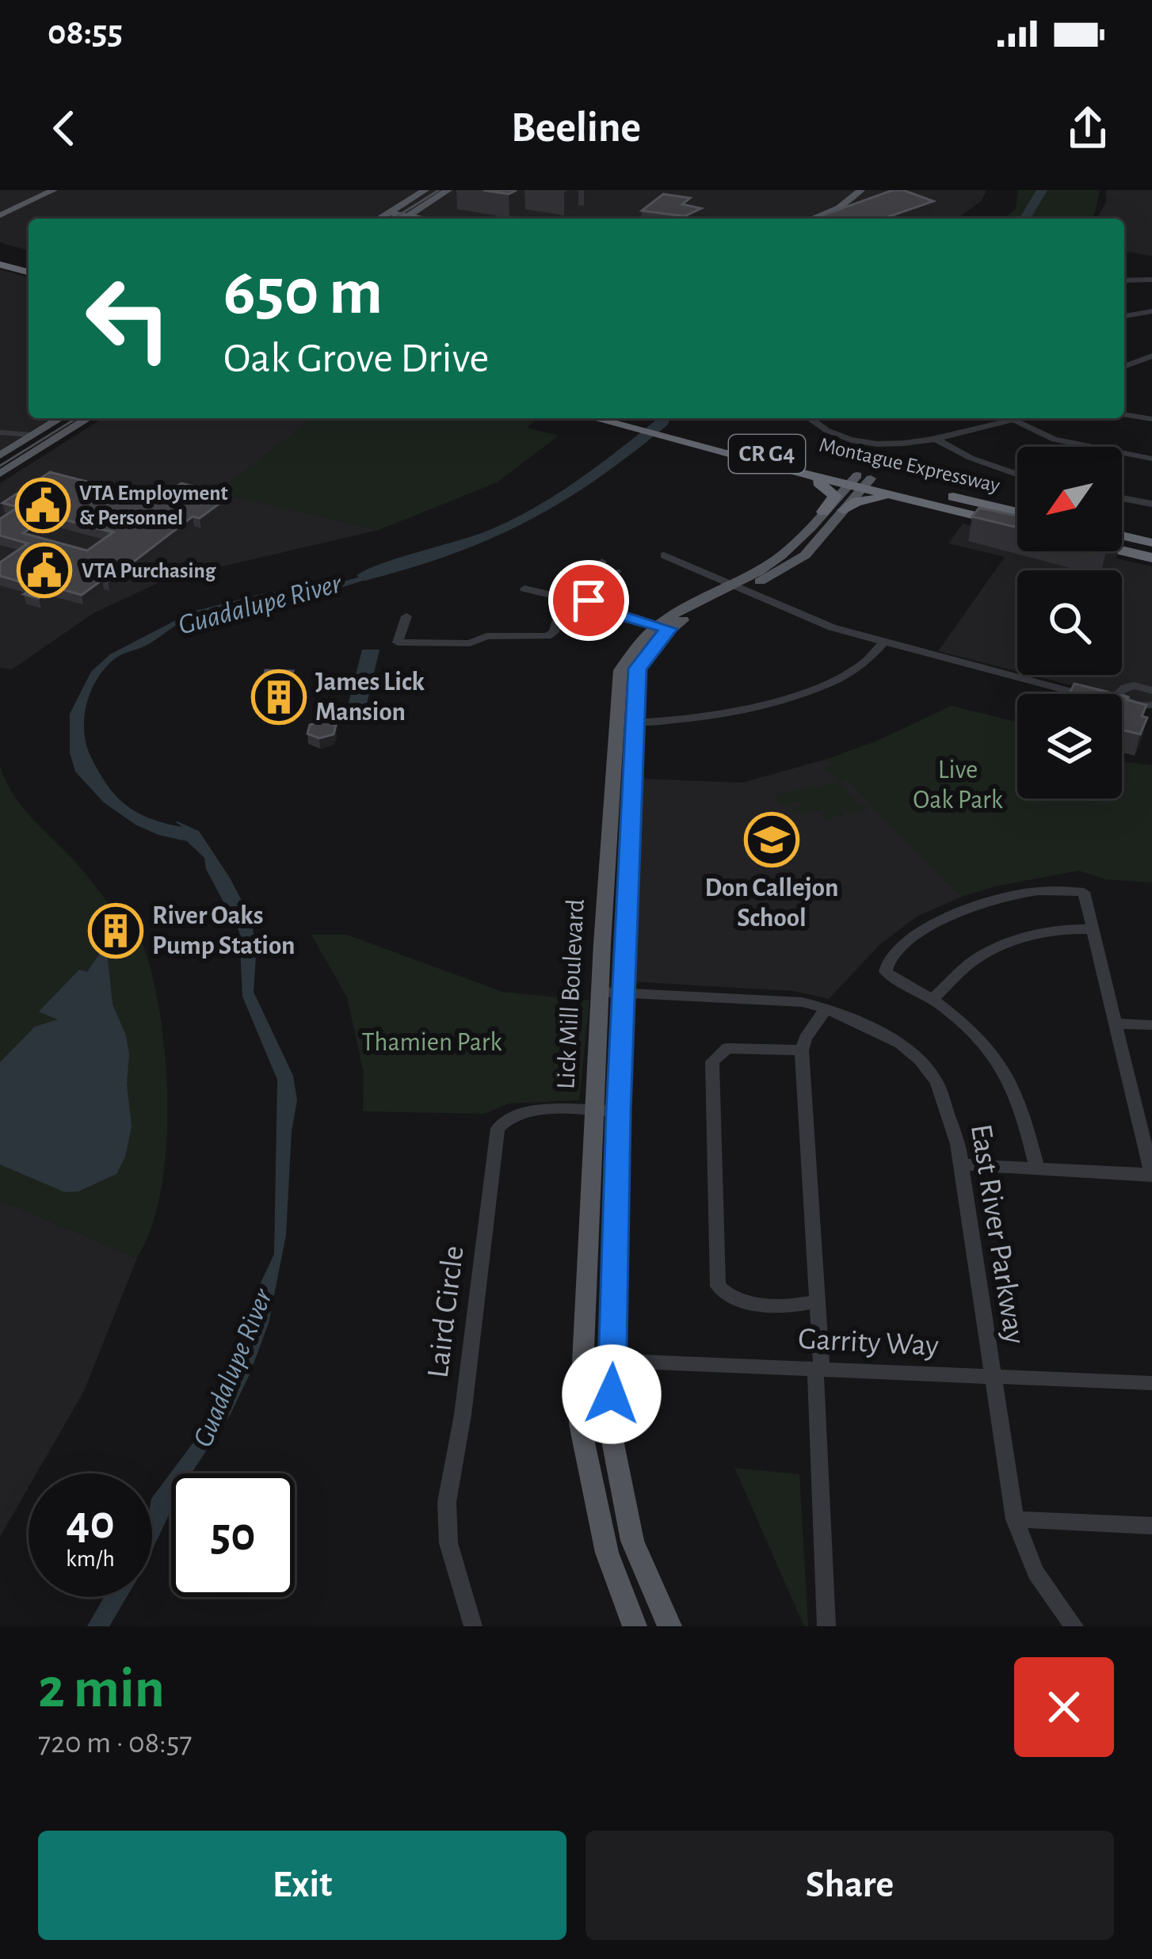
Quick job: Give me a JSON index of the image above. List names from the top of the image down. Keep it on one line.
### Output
{"streets":{"highway":["CR G4","Montague Expressway"],"main road":["Lick Mill Boulevard"],"street":["East River Parkway","Laird Circle","Garrity Way"]},"crossings":[["Montague Expressway","Lick Mill Boulevard"],["Lick Mill Boulevard","East River Parkway"],["Lick Mill Boulevard","Laird Circle"],["Lick Mill Boulevard","Garrity Way"],["East River Parkway","Garrity Way"]],"water":["Guadalupe River"],"parks":["Live Oak Park","Thamien Park"],"places":{"public building":["VTA Employment & Personnel","VTA Purchasing"],"building":["James Lick Mansion","River Oaks Pump Station"],"school or university":["Don Callejon School"]},"north":"bottom left","page":{"status":"08:55","header":"Beeline","turn":["650 m","Oak Grove Drive"],"speed":"40 km/h","limit":"50","heading":["2 min","720 m · 08:57"],"buttons":["Exit","Share"]}}
